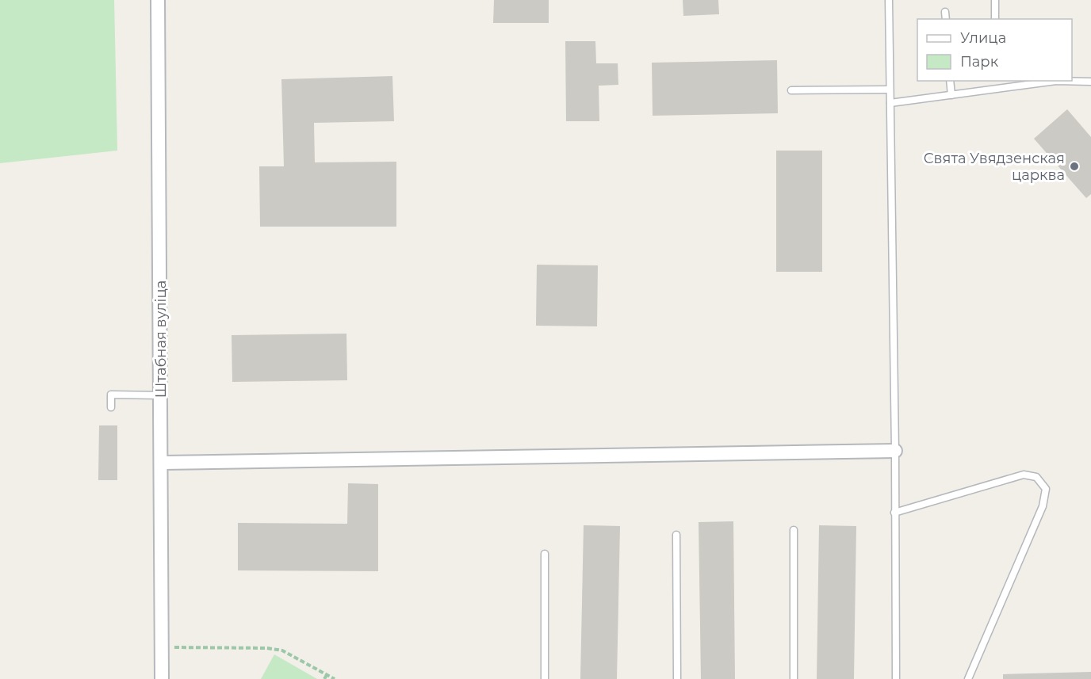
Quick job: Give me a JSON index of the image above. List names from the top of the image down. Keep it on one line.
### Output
{"streets":{"street":["Штабная вуліца"]},"places":["Свята Увядзенская царква"],"legend":["Улица","Парк"]}
